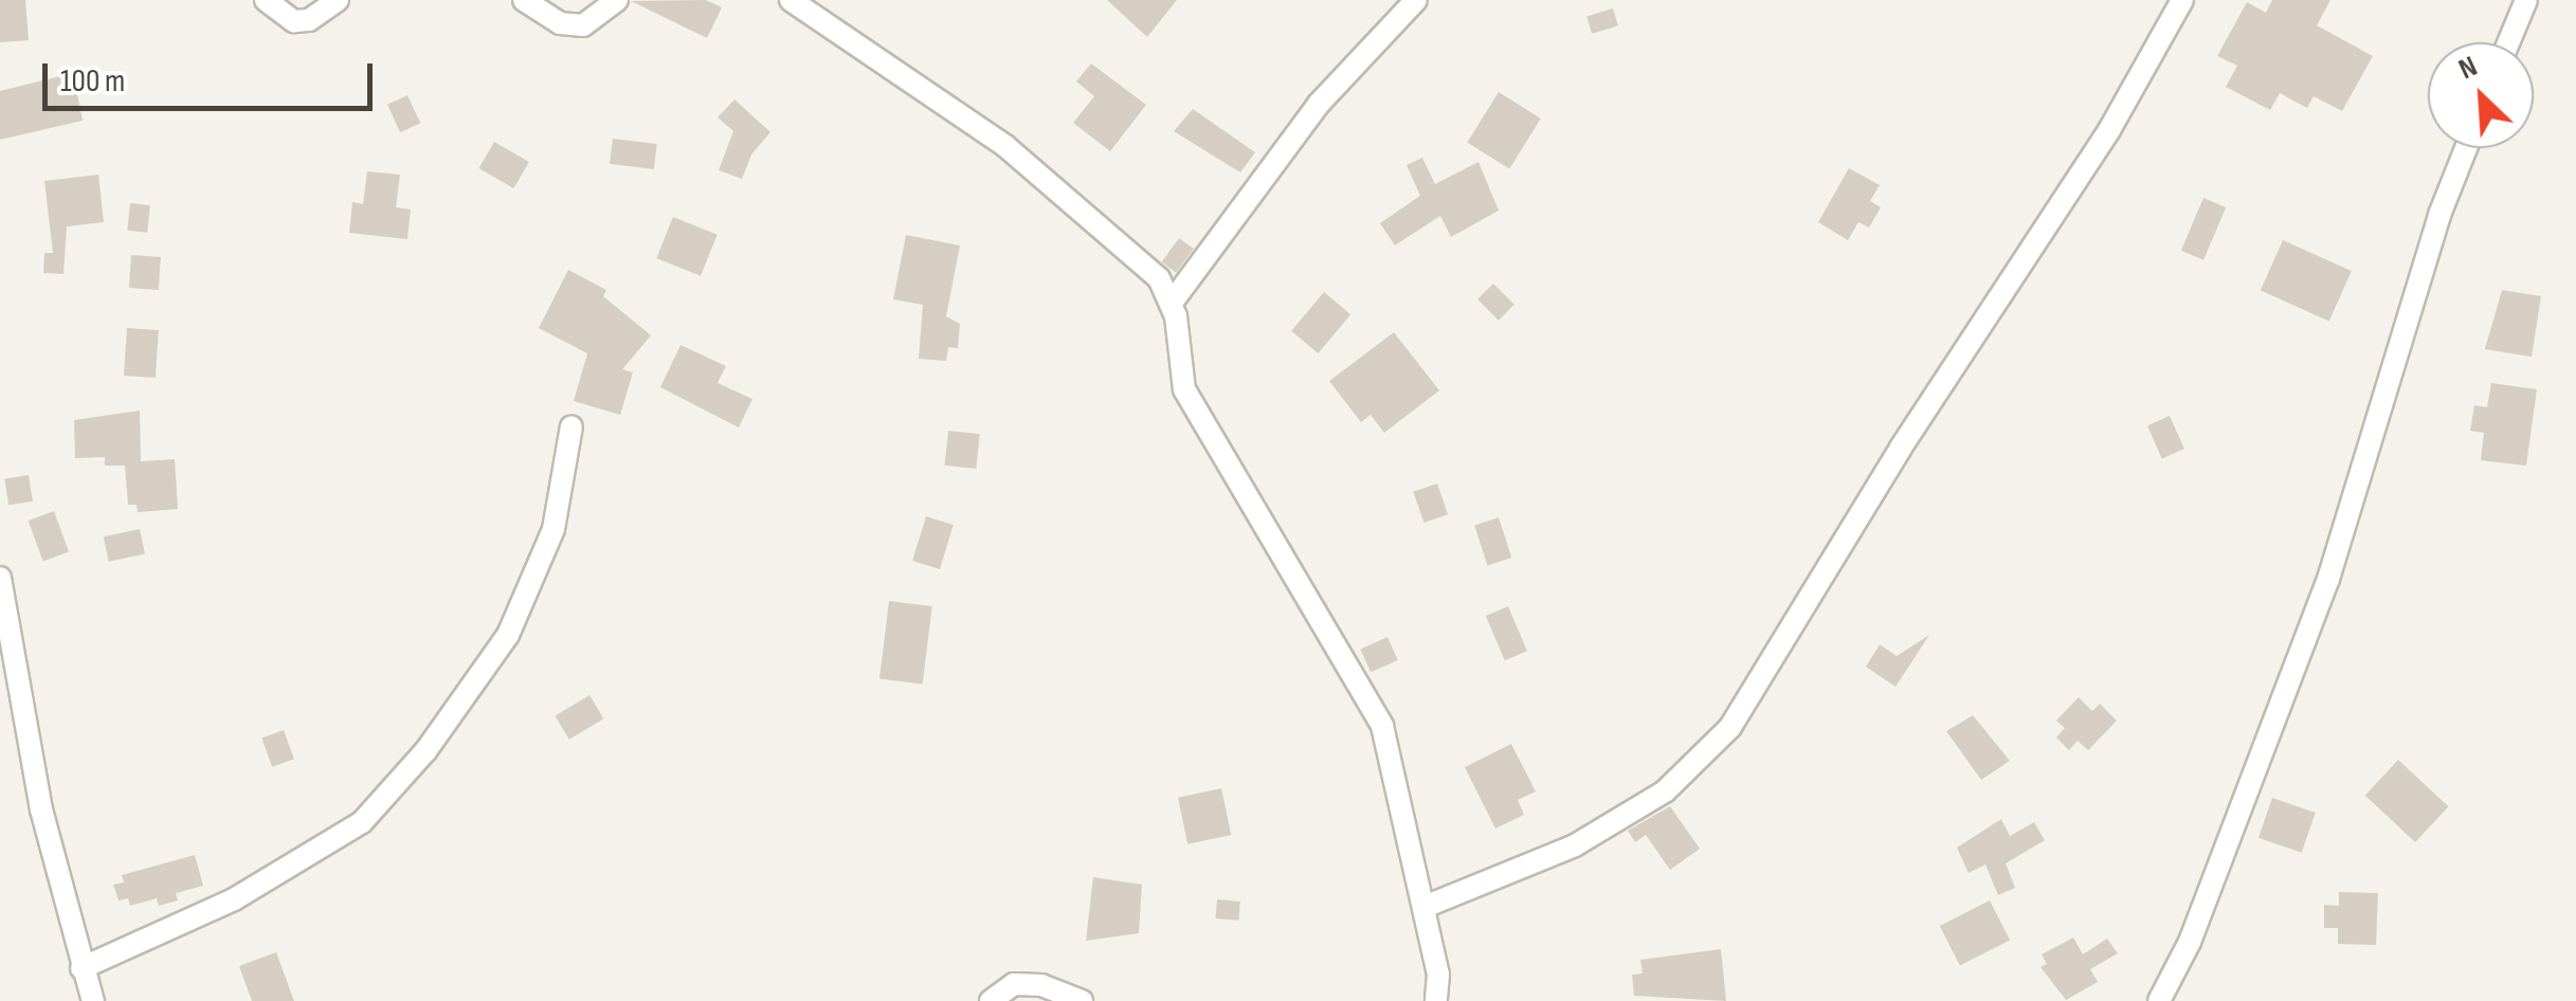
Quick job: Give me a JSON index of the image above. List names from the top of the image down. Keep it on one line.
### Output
{"scale_bar":"100 m","north":"top left"}
